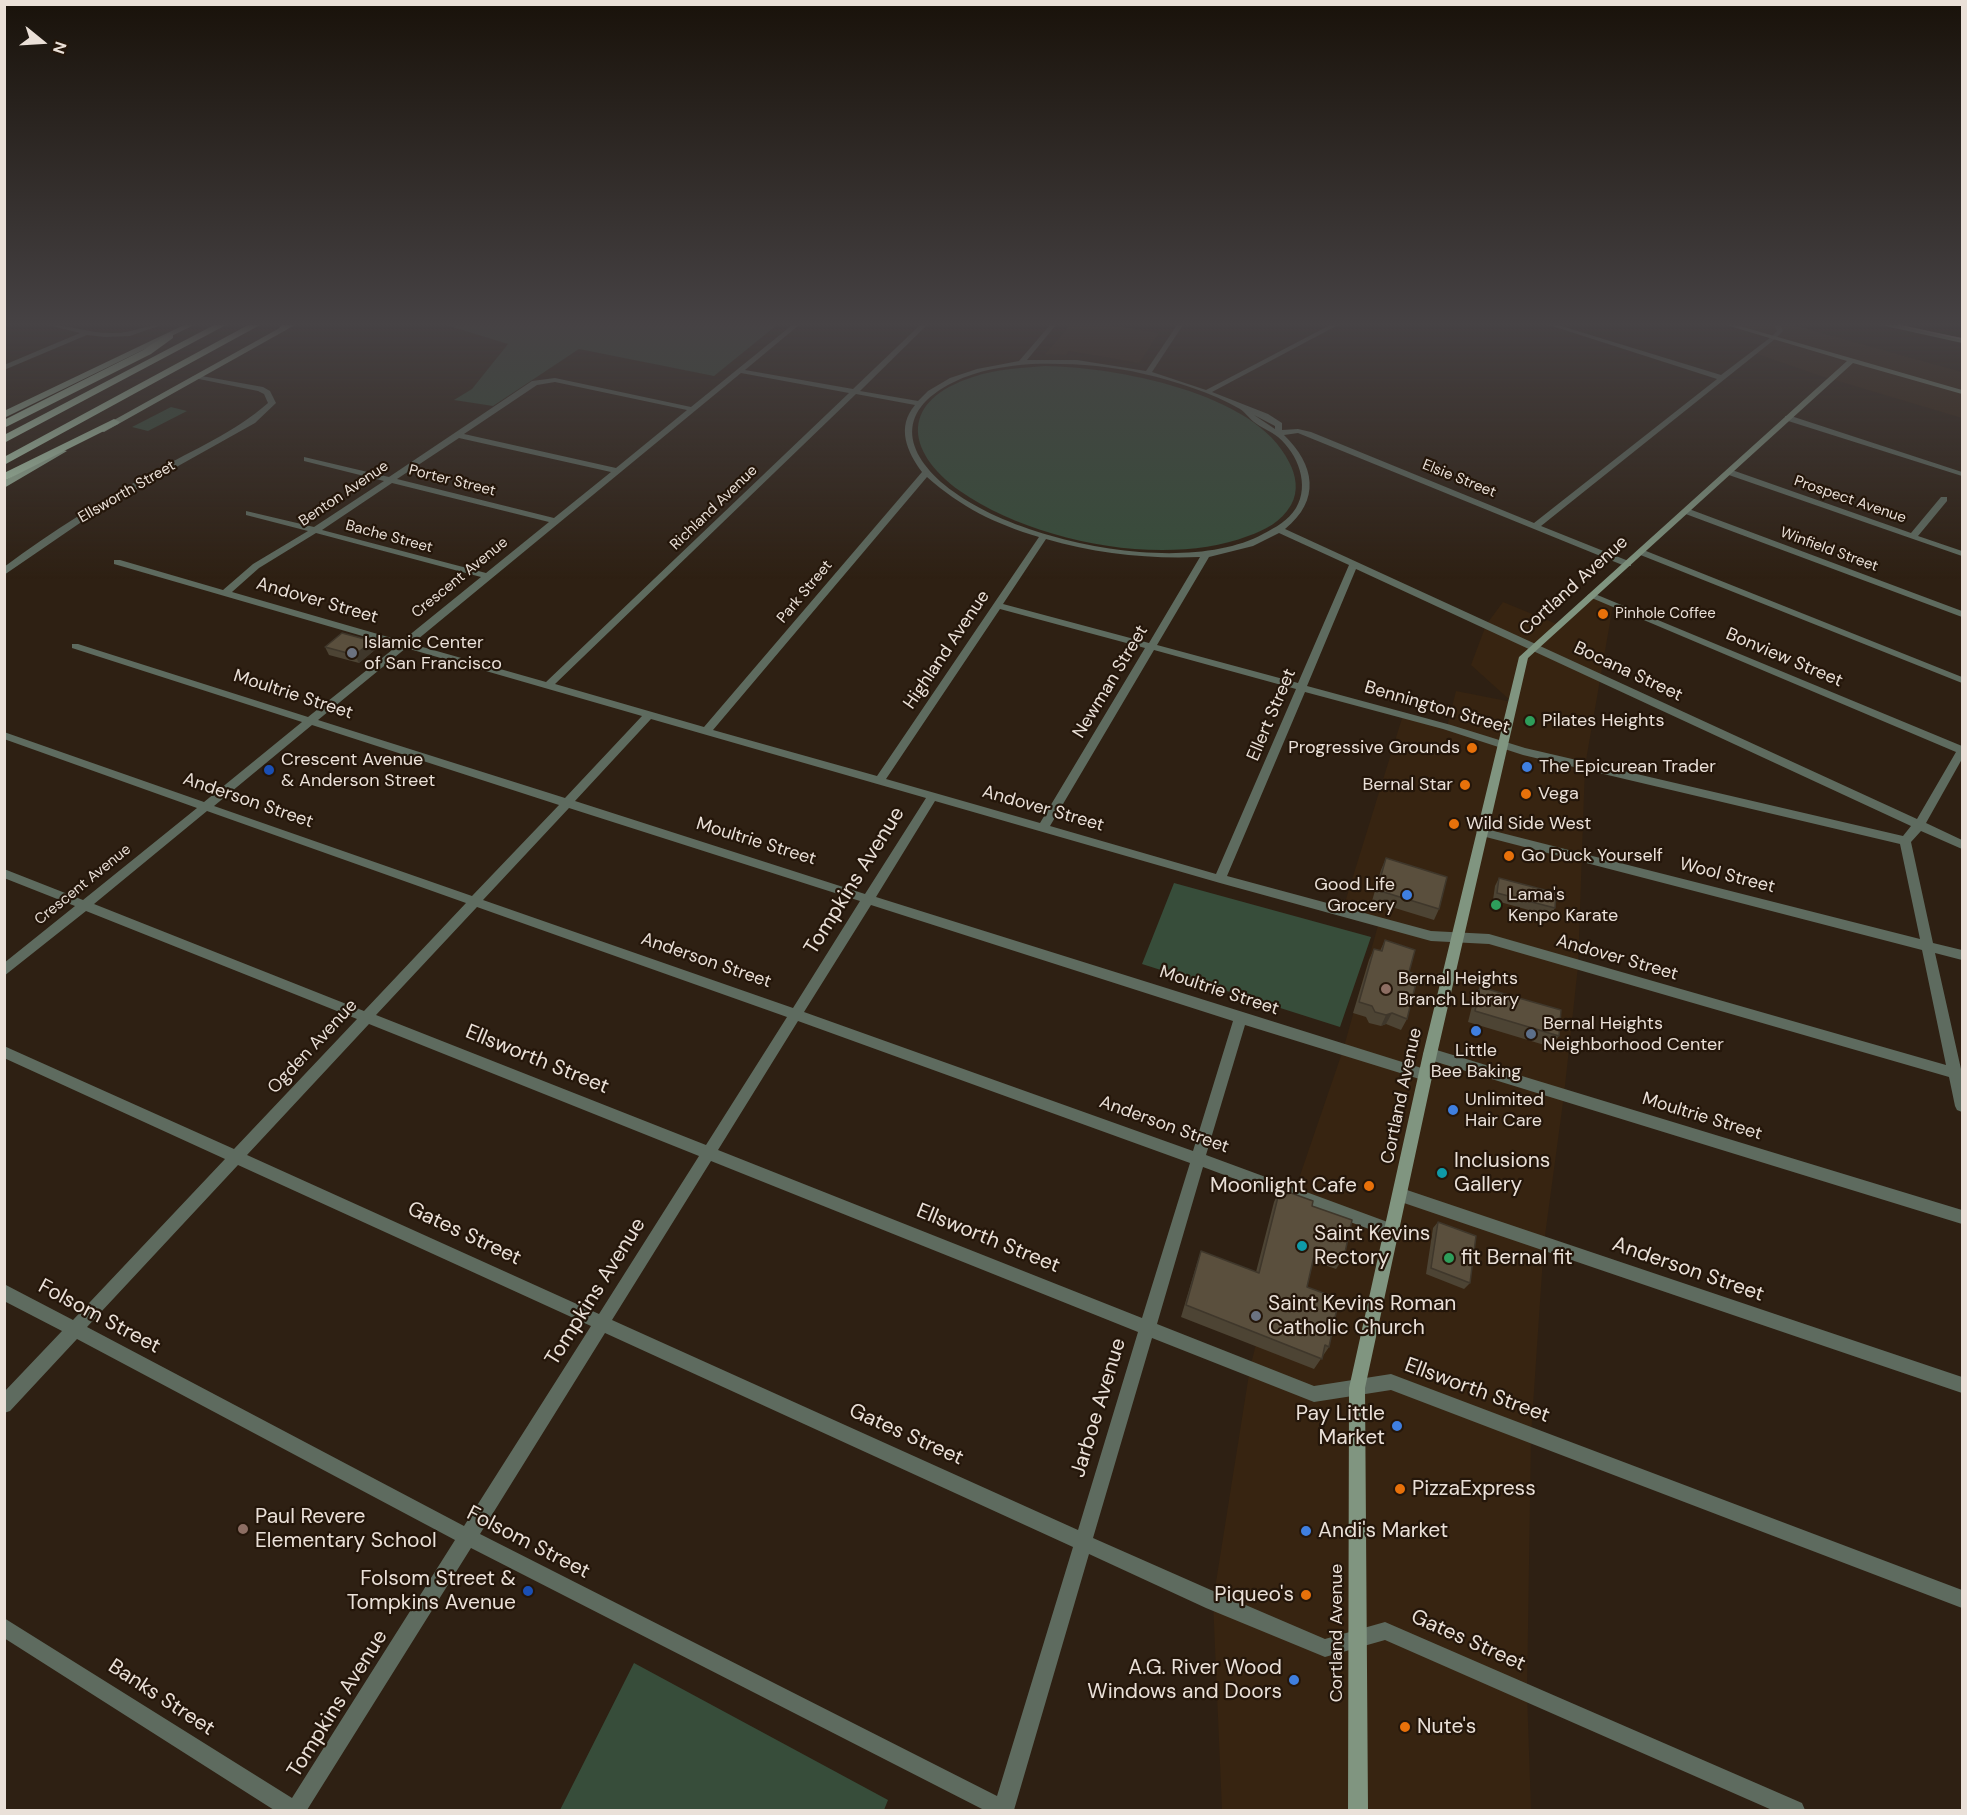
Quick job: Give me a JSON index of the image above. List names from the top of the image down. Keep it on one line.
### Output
{"streets":{"street":["Elsie Street","Porter Street","Ellsworth Street","Benton Avenue","Prospect Avenue","Richland Avenue","Bache Street","Winfield Street","Crescent Avenue","Cortland Avenue","Park Street","Andover Street","Highland Avenue","Bonview Street","Bocana Street","Newman Street","Moultrie Street","Bennington Street","Ellert Street","Anderson Street","Wool Street","Tompkins Avenue","Ogden Avenue","Gates Street","Folsom Street","Jarboe Avenue","Banks Street"]},"crossings":[["Elsie Street","Cortland Avenue"],["Porter Street","Benton Avenue"],["Porter Street","Crescent Avenue"],["Ellsworth Street","Crescent Avenue"],["Ellsworth Street","Cortland Avenue"],["Ellsworth Street","Tompkins Avenue"],["Ellsworth Street","Ogden Avenue"],["Ellsworth Street","Jarboe Avenue"],["Benton Avenue","Bache Street"],["Benton Avenue","Andover Street"],["Prospect Avenue","Cortland Avenue"],["Richland Avenue","Andover Street"],["Bache Street","Crescent Avenue"],["Winfield Street","Cortland Avenue"],["Crescent Avenue","Andover Street"],["Crescent Avenue","Moultrie Street"],["Crescent Avenue","Anderson Street"],["Cortland Avenue","Andover Street"],["Cortland Avenue","Bonview Street"],["Cortland Avenue","Bocana Street"],["Cortland Avenue","Moultrie Street"],["Cortland Avenue","Bennington Street"],["Cortland Avenue","Anderson Street"],["Cortland Avenue","Wool Street"],["Cortland Avenue","Gates Street"],["Park Street","Andover Street"],["Andover Street","Highland Avenue"],["Andover Street","Newman Street"],["Andover Street","Ellert Street"],["Andover Street","Tompkins Avenue"],["Andover Street","Ogden Avenue"],["Highland Avenue","Bennington Street"],["Bocana Street","Ellert Street"],["Newman Street","Bennington Street"],["Moultrie Street","Tompkins Avenue"],["Moultrie Street","Ogden Avenue"],["Moultrie Street","Jarboe Avenue"],["Bennington Street","Ellert Street"],["Anderson Street","Tompkins Avenue"],["Anderson Street","Ogden Avenue"],["Anderson Street","Jarboe Avenue"],["Tompkins Avenue","Gates Street"],["Tompkins Avenue","Folsom Street"],["Tompkins Avenue","Banks Street"],["Ogden Avenue","Gates Street"],["Ogden Avenue","Folsom Street"],["Gates Street","Jarboe Avenue"],["Folsom Street","Jarboe Avenue"]],"places":["Pinhole Coffee","Islamic Center of San Francisco","Pilates Heights","Progressive Grounds","The Epicurean Trader","Crescent Avenue & Anderson Street","Bernal Star","Vega","Wild Side West","Go Duck Yourself","Good Life Grocery","Lama's Kenpo Karate","Bernal Heights Branch Library","Little Bee Baking","Bernal Heights Neighborhood Center","Unlimited Hair Care","Inclusions Gallery","Moonlight Cafe","Saint Kevins Rectory","fit Bernal fit","Saint Kevins Roman Catholic Church","Pay Little Market","PizzaExpress","Paul Revere Elementary School","Andi's Market","Folsom Street & Tompkins Avenue","Piqueo's","A.G. River Wood Windows and Doors","Nute's"],"north":"right"}
